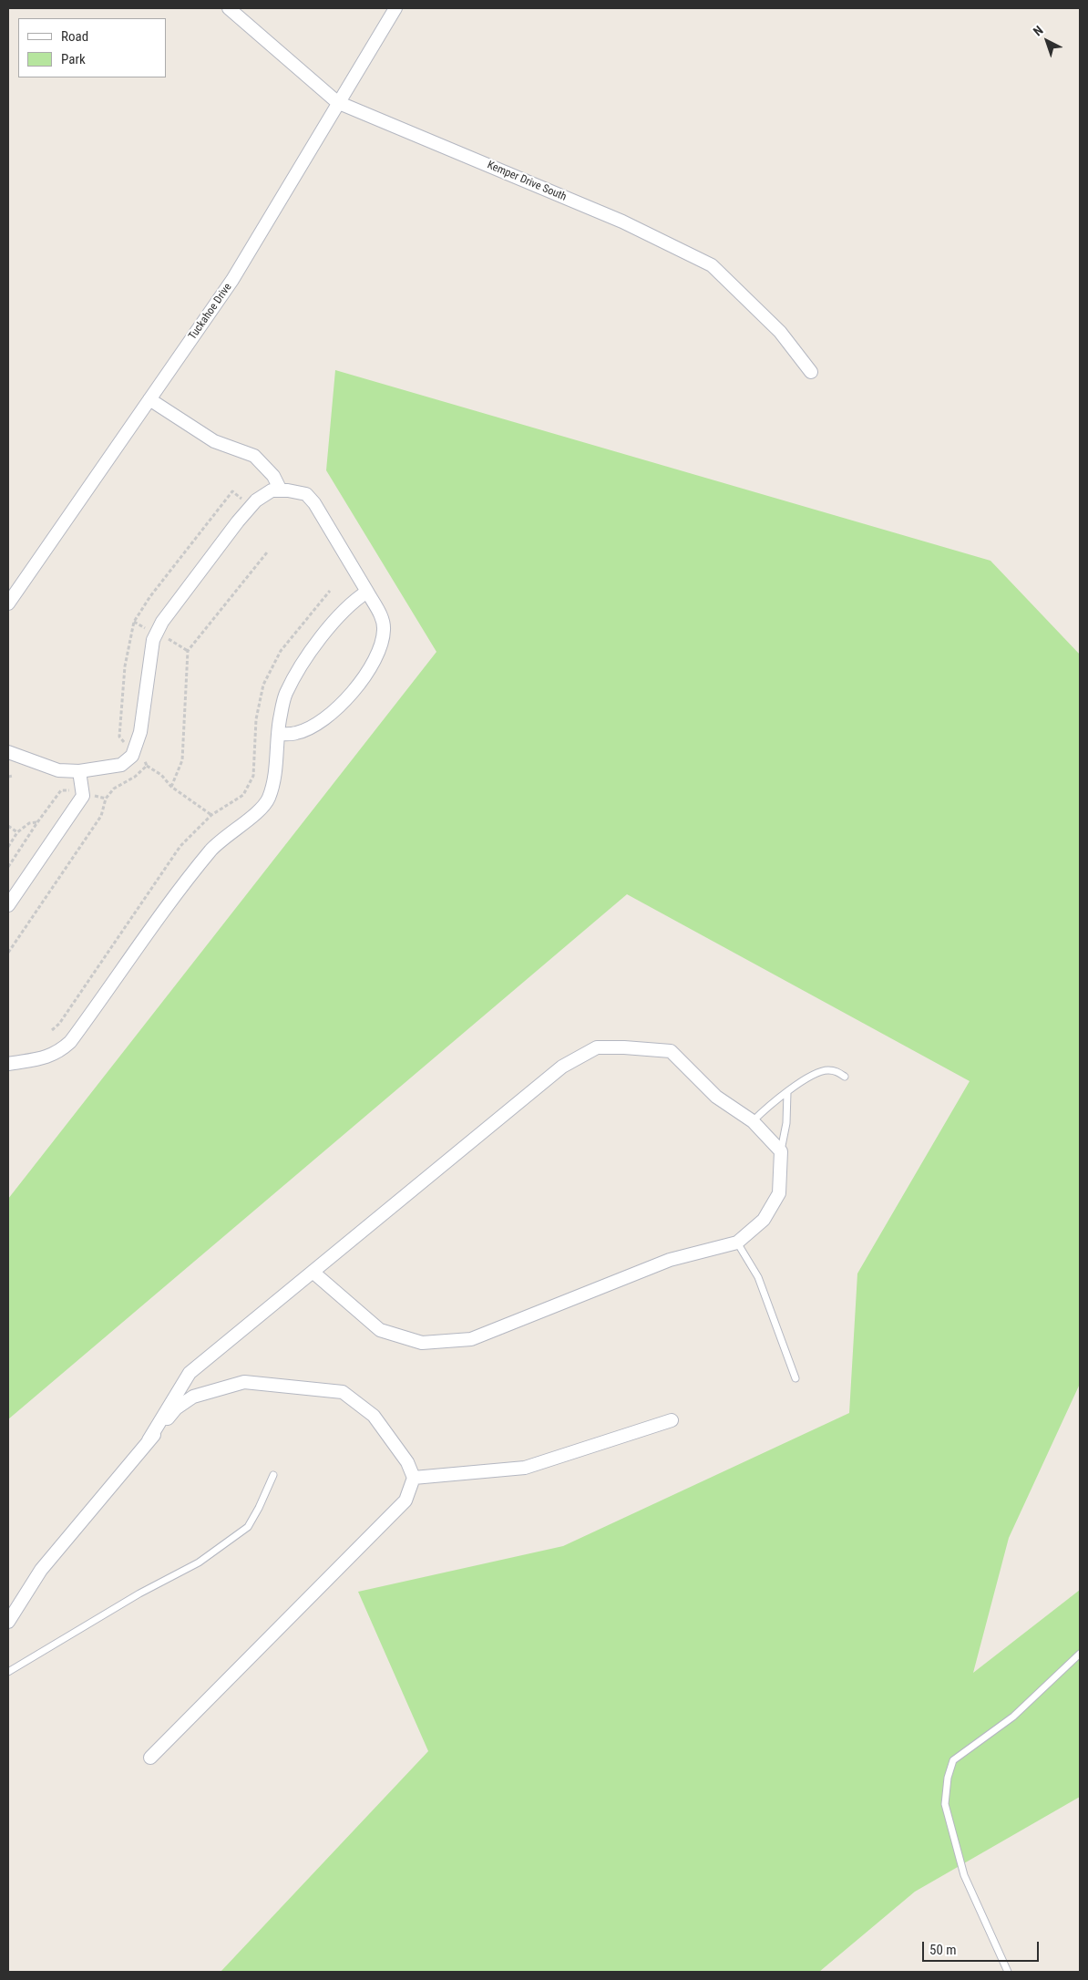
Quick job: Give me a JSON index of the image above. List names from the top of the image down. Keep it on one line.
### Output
{"streets":{"street":["Kemper Drive South","Tuckahoe Drive"]},"crossings":[["Kemper Drive South","Tuckahoe Drive"]],"legend":["Road","Park"],"scale_bar":"50 m","north":"top left"}
